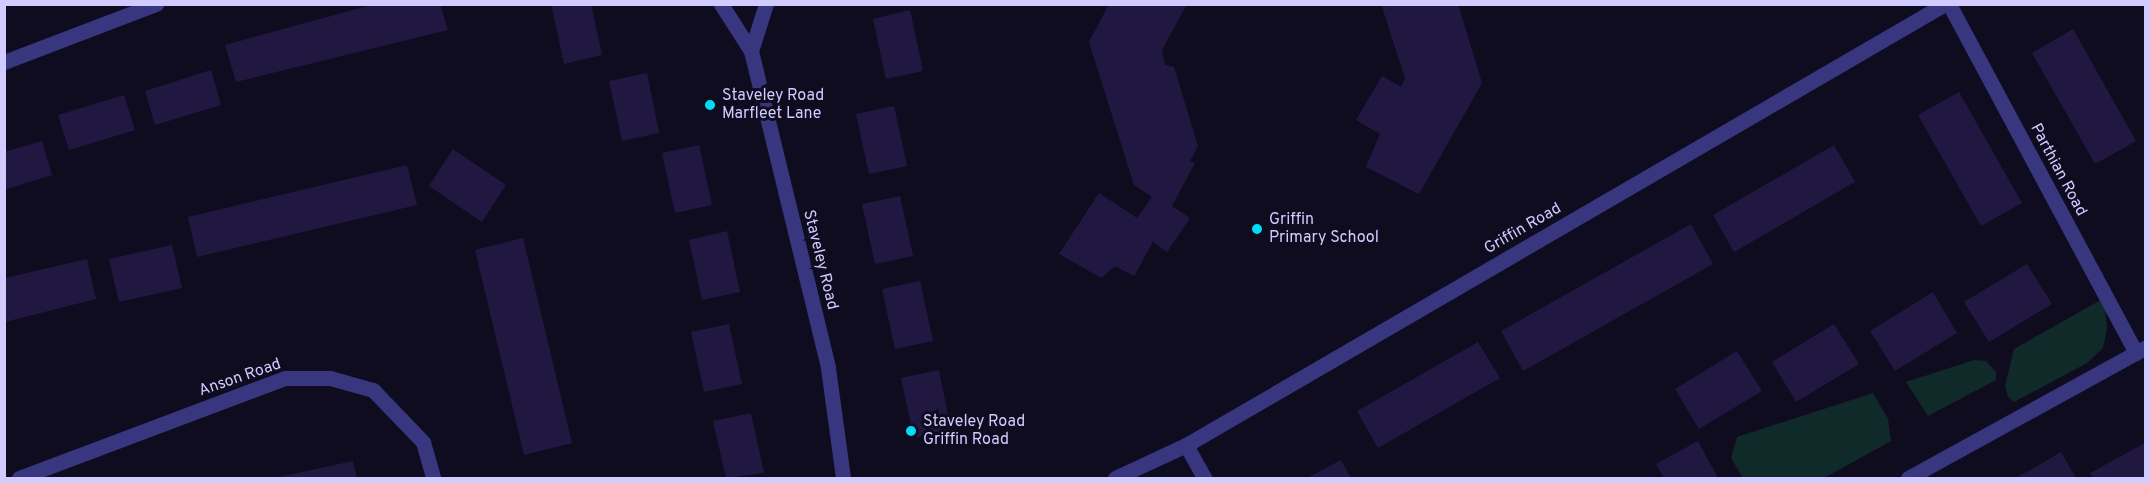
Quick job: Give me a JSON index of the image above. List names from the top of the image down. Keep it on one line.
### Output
{"streets":{"street":["Parthian Road","Griffin Road","Staveley Road","Anson Road"]},"crossings":[["Parthian Road","Griffin Road"]],"places":["Staveley Road Marfleet Lane","Griffin Primary School","Staveley Road Griffin Road"]}
